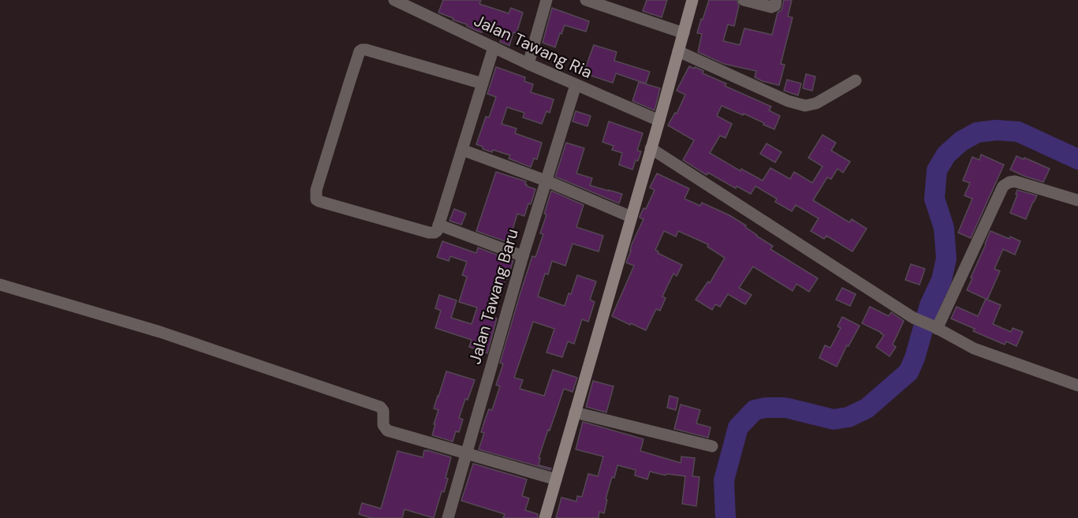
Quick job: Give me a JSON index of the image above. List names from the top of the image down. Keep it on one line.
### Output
{"streets":{"street":["Jalan Tawang Ria","Jalan Tawang Baru"]},"crossings":[["Jalan Tawang Ria","Jalan Tawang Baru"]]}
